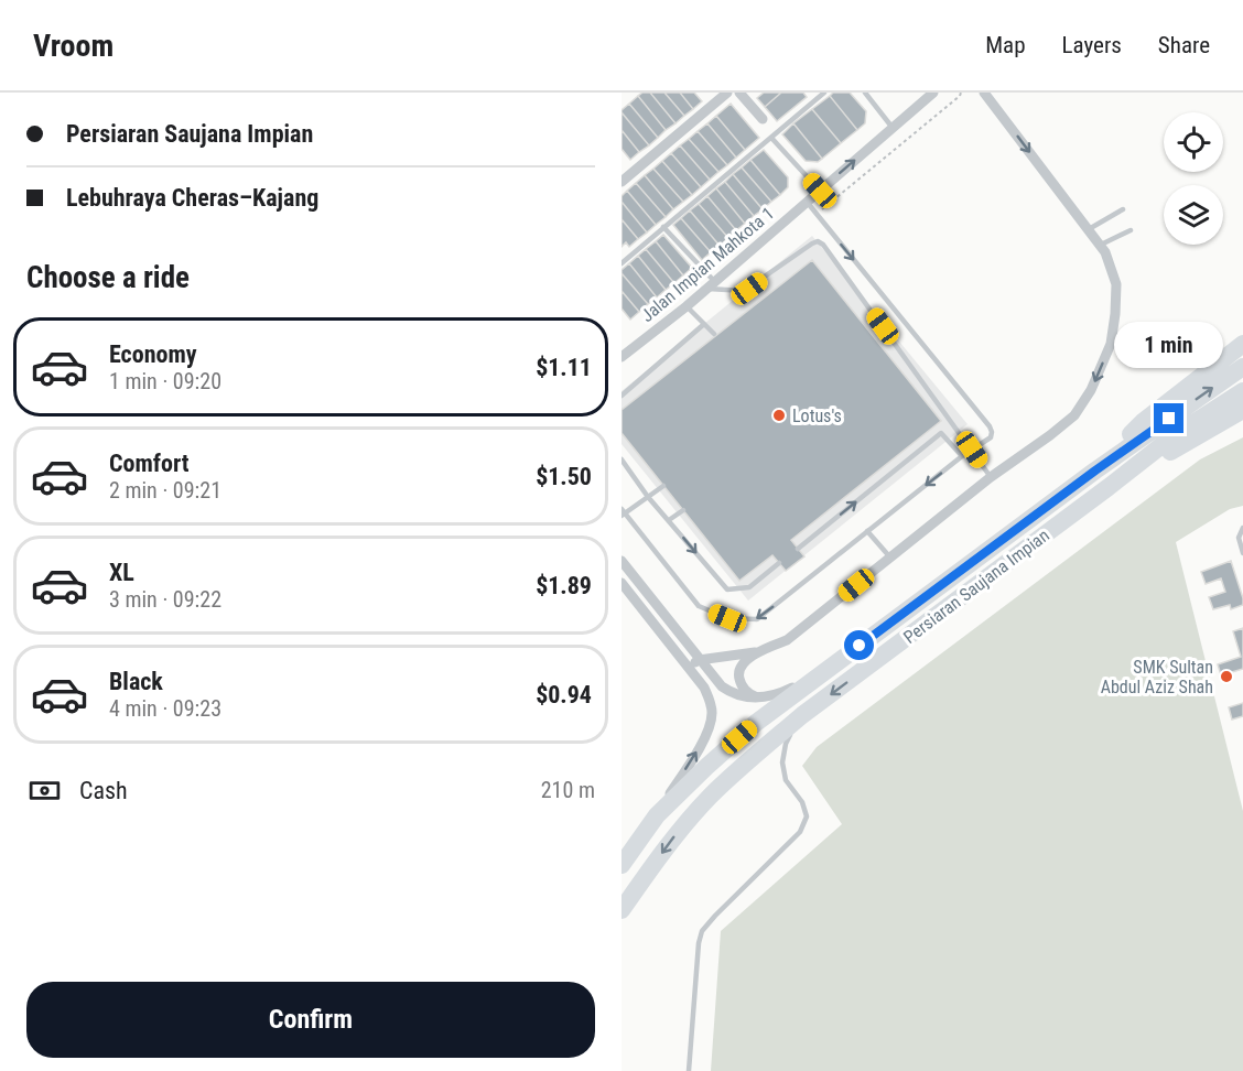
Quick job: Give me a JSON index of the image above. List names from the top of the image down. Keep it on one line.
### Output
{"streets":{"highway":["Persiaran Saujana Impian"],"street":["Jalan Impian Mahkota 1"]},"places":["Lotus's","SMK Sultan Abdul Aziz Shah"],"page":{"header":"Vroom","nav":["Map","Layers","Share"],"banner":["Persiaran Saujana Impian","Lebuhraya Cheras–Kajang"],"heading":"Choose a ride","list":[{"name":"Economy","note":"1 min · 09:20","value":"$1.11"},{"name":"Comfort","note":"2 min · 09:21","value":"$1.50"},{"name":"XL","note":"3 min · 09:22","value":"$1.89"},{"name":"Black","note":"4 min · 09:23","value":"$0.94"}],"bubble":"1 min","pay":["Cash","210 m"],"buttons":"Confirm"}}
